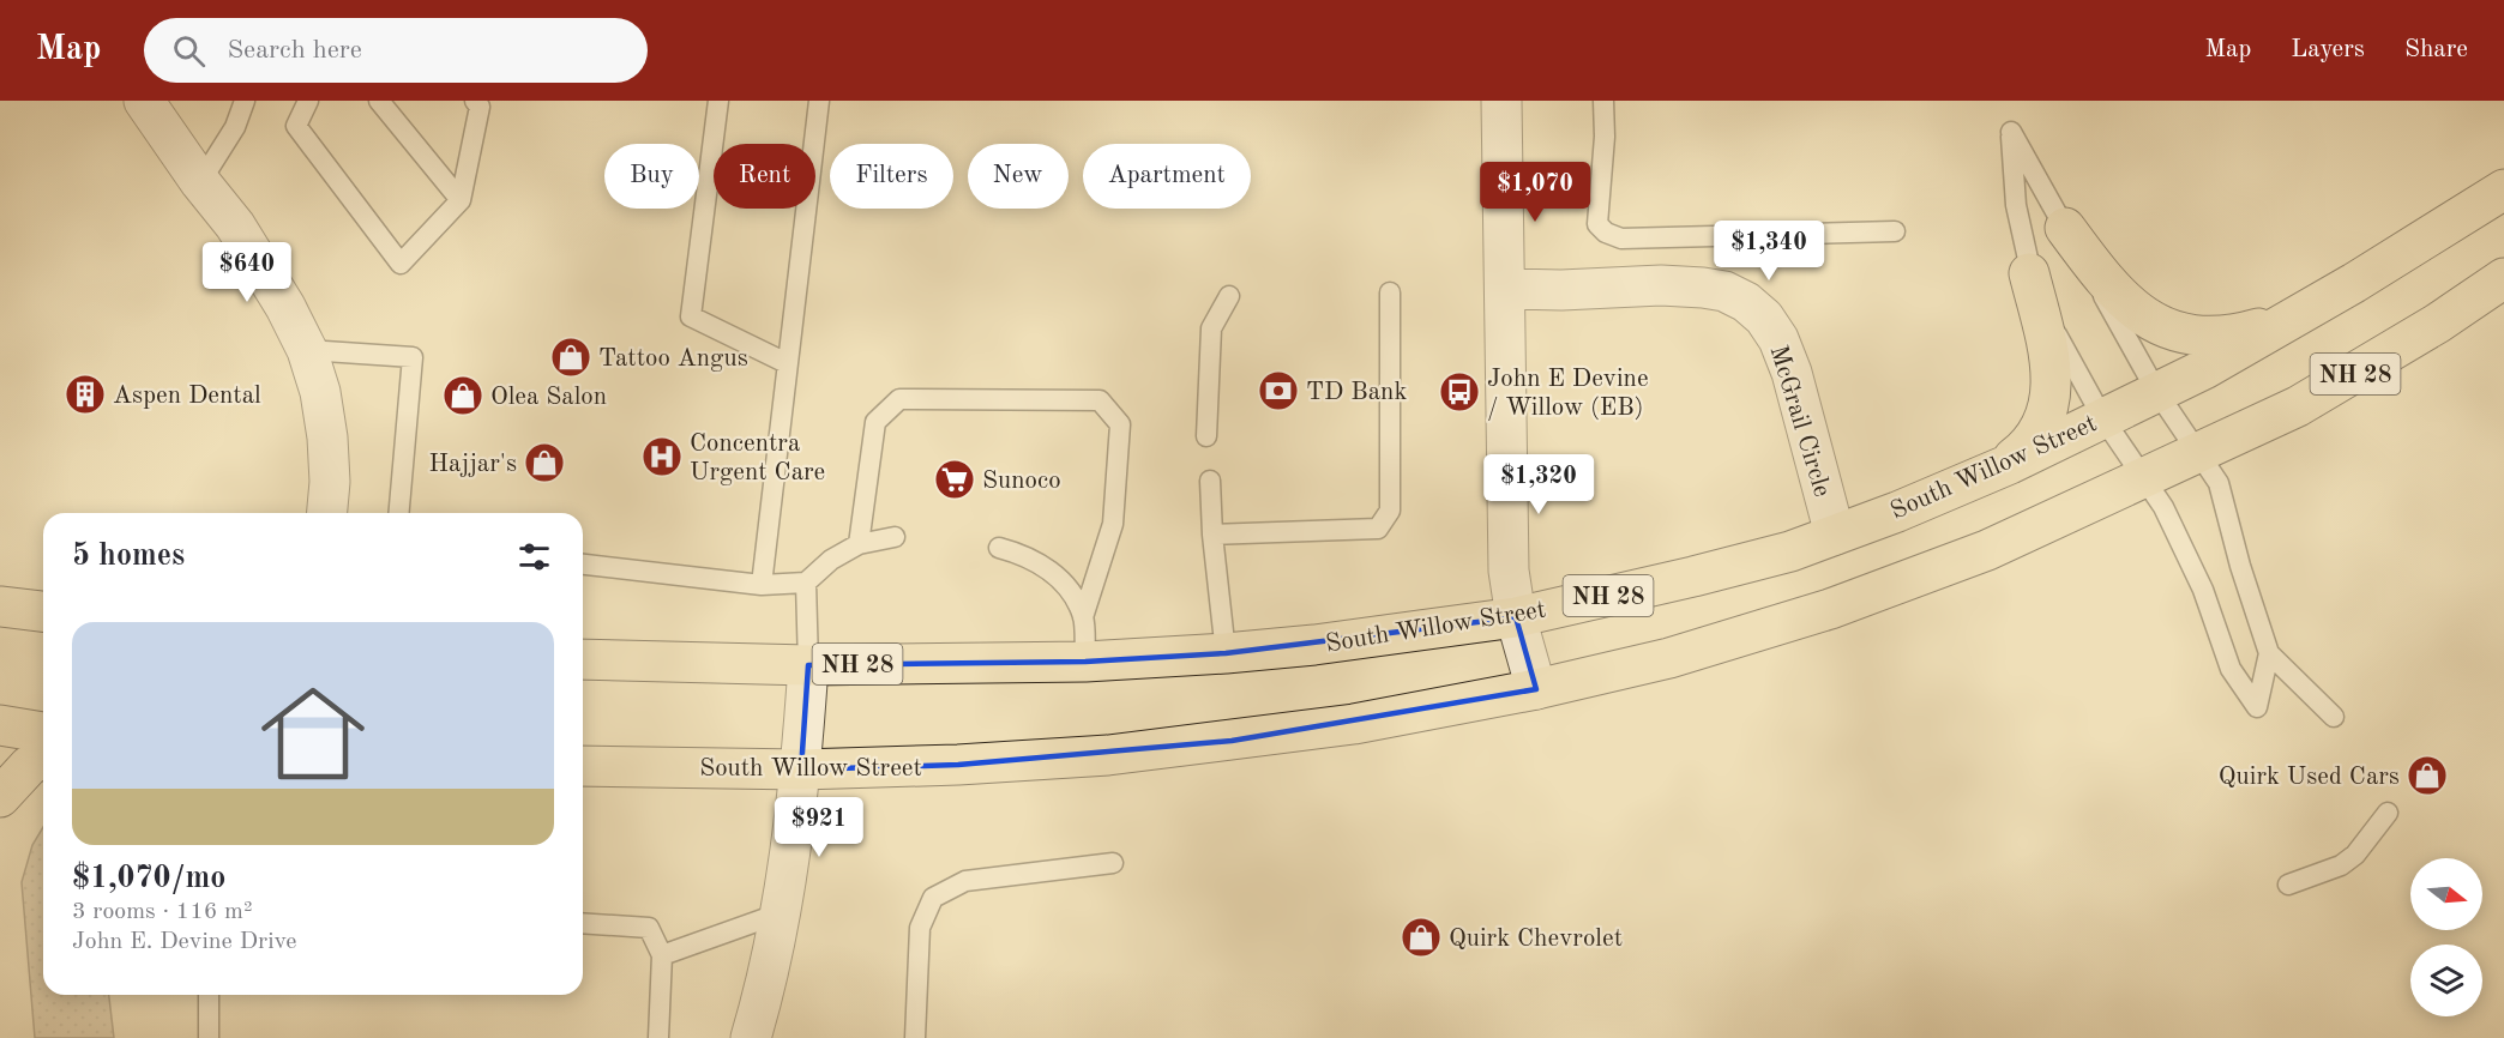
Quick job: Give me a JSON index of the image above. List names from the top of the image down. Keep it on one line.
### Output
{"streets":{"main road":["NH 28","South Willow Street"],"street":["McGrail Circle"]},"crossings":[["McGrail Circle","South Willow Street"]],"places":{"shop":["Tattoo Angus","Olea Salon","Hajjar's","Quirk Used Cars","Quirk Chevrolet"],"bank":["TD Bank"],"bus stop":["John E Devine / Willow (EB)"],"building":["Aspen Dental"],"hospital":["Concentra Urgent Care"],"supermarket":["Sunoco"]},"north":"right","page":{"header":"Map","search":"Search here","nav":["Map","Layers","Share"],"chip":["Buy","Rent","Filters","New","Apartment"],"price":["$1,070","$1,340","$640","$1,320","$921"],"heading":"5 homes","list":[{"name":"$1,070/mo","note":"3 rooms · 116 m² · John E. Devine Drive"}]}}
